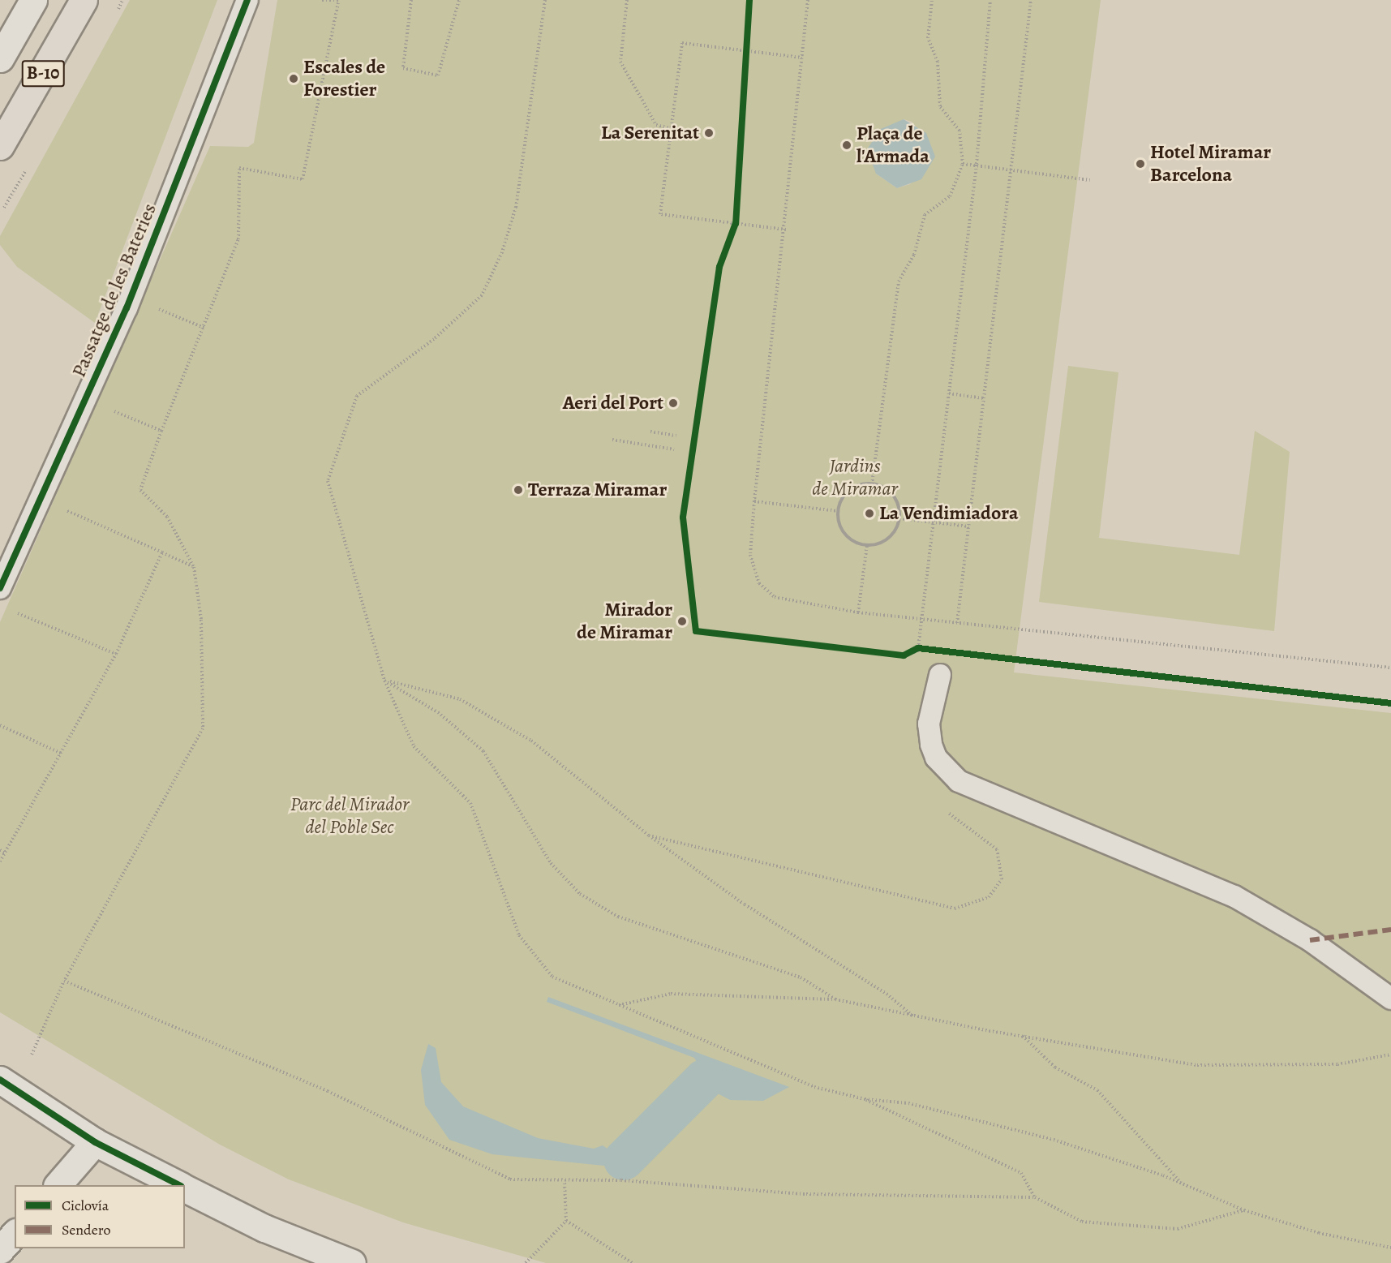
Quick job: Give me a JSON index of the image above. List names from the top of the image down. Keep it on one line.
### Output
{"streets":{"highway":["B-10"],"lane":["Passatge de les Bateries"]},"parks":["Jardins de Miramar","Parc del Mirador del Poble Sec"],"places":["Escales de Forestier","La Serenitat","Plaça de l'Armada","Hotel Miramar Barcelona","Aeri del Port","Terraza Miramar","La Vendimiadora","Mirador de Miramar"],"legend":["Ciclovía","Sendero"]}
